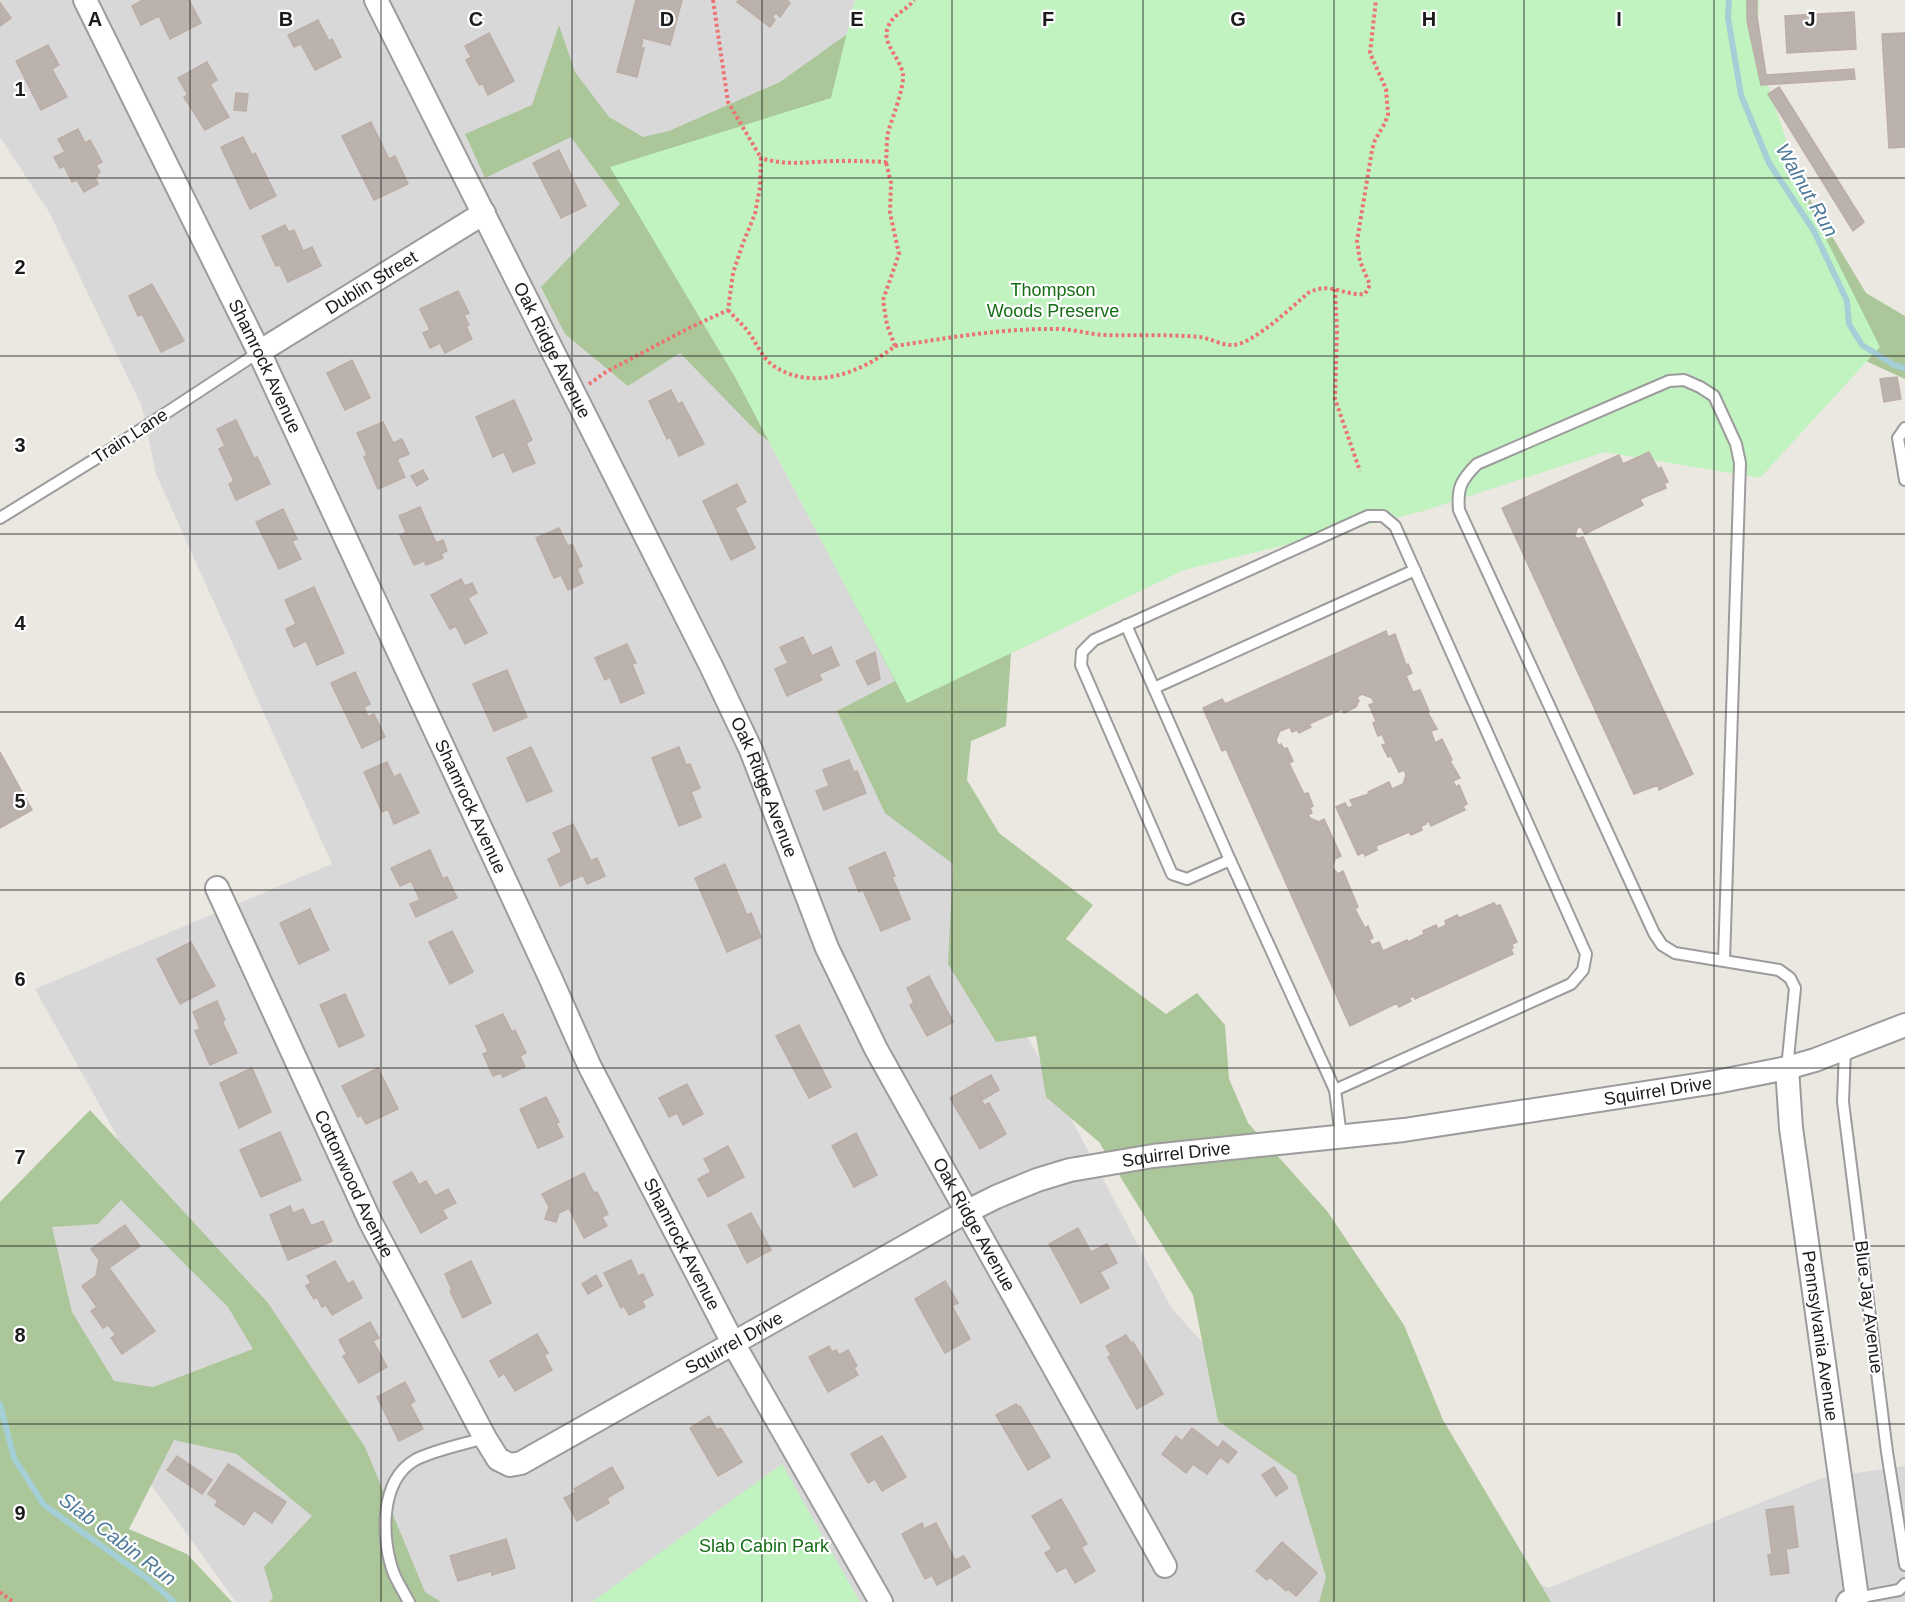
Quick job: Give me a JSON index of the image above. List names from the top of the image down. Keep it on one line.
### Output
{"streets":{"street":["Dublin Street","Oak Ridge Avenue","Shamrock Avenue","Squirrel Drive","Cottonwood Avenue","Pennsylvania Avenue"],"lane":["Train Lane","Blue Jay Avenue"]},"crossings":[["Dublin Street","Oak Ridge Avenue"],["Dublin Street","Shamrock Avenue"],["Dublin Street","Train Lane"],["Oak Ridge Avenue","Squirrel Drive"],["Shamrock Avenue","Train Lane"],["Shamrock Avenue","Squirrel Drive"],["Squirrel Drive","Cottonwood Avenue"],["Squirrel Drive","Blue Jay Avenue"],["Squirrel Drive","Pennsylvania Avenue"]],"water":["Walnut Run","Slab Cabin Run"],"parks":["Thompson Woods Preserve","Slab Cabin Park"],"grid":{"columns":["A","B","C","D","E","F","G","H","I","J"],"rows":["1","2","3","4","5","6","7","8","9"]}}
